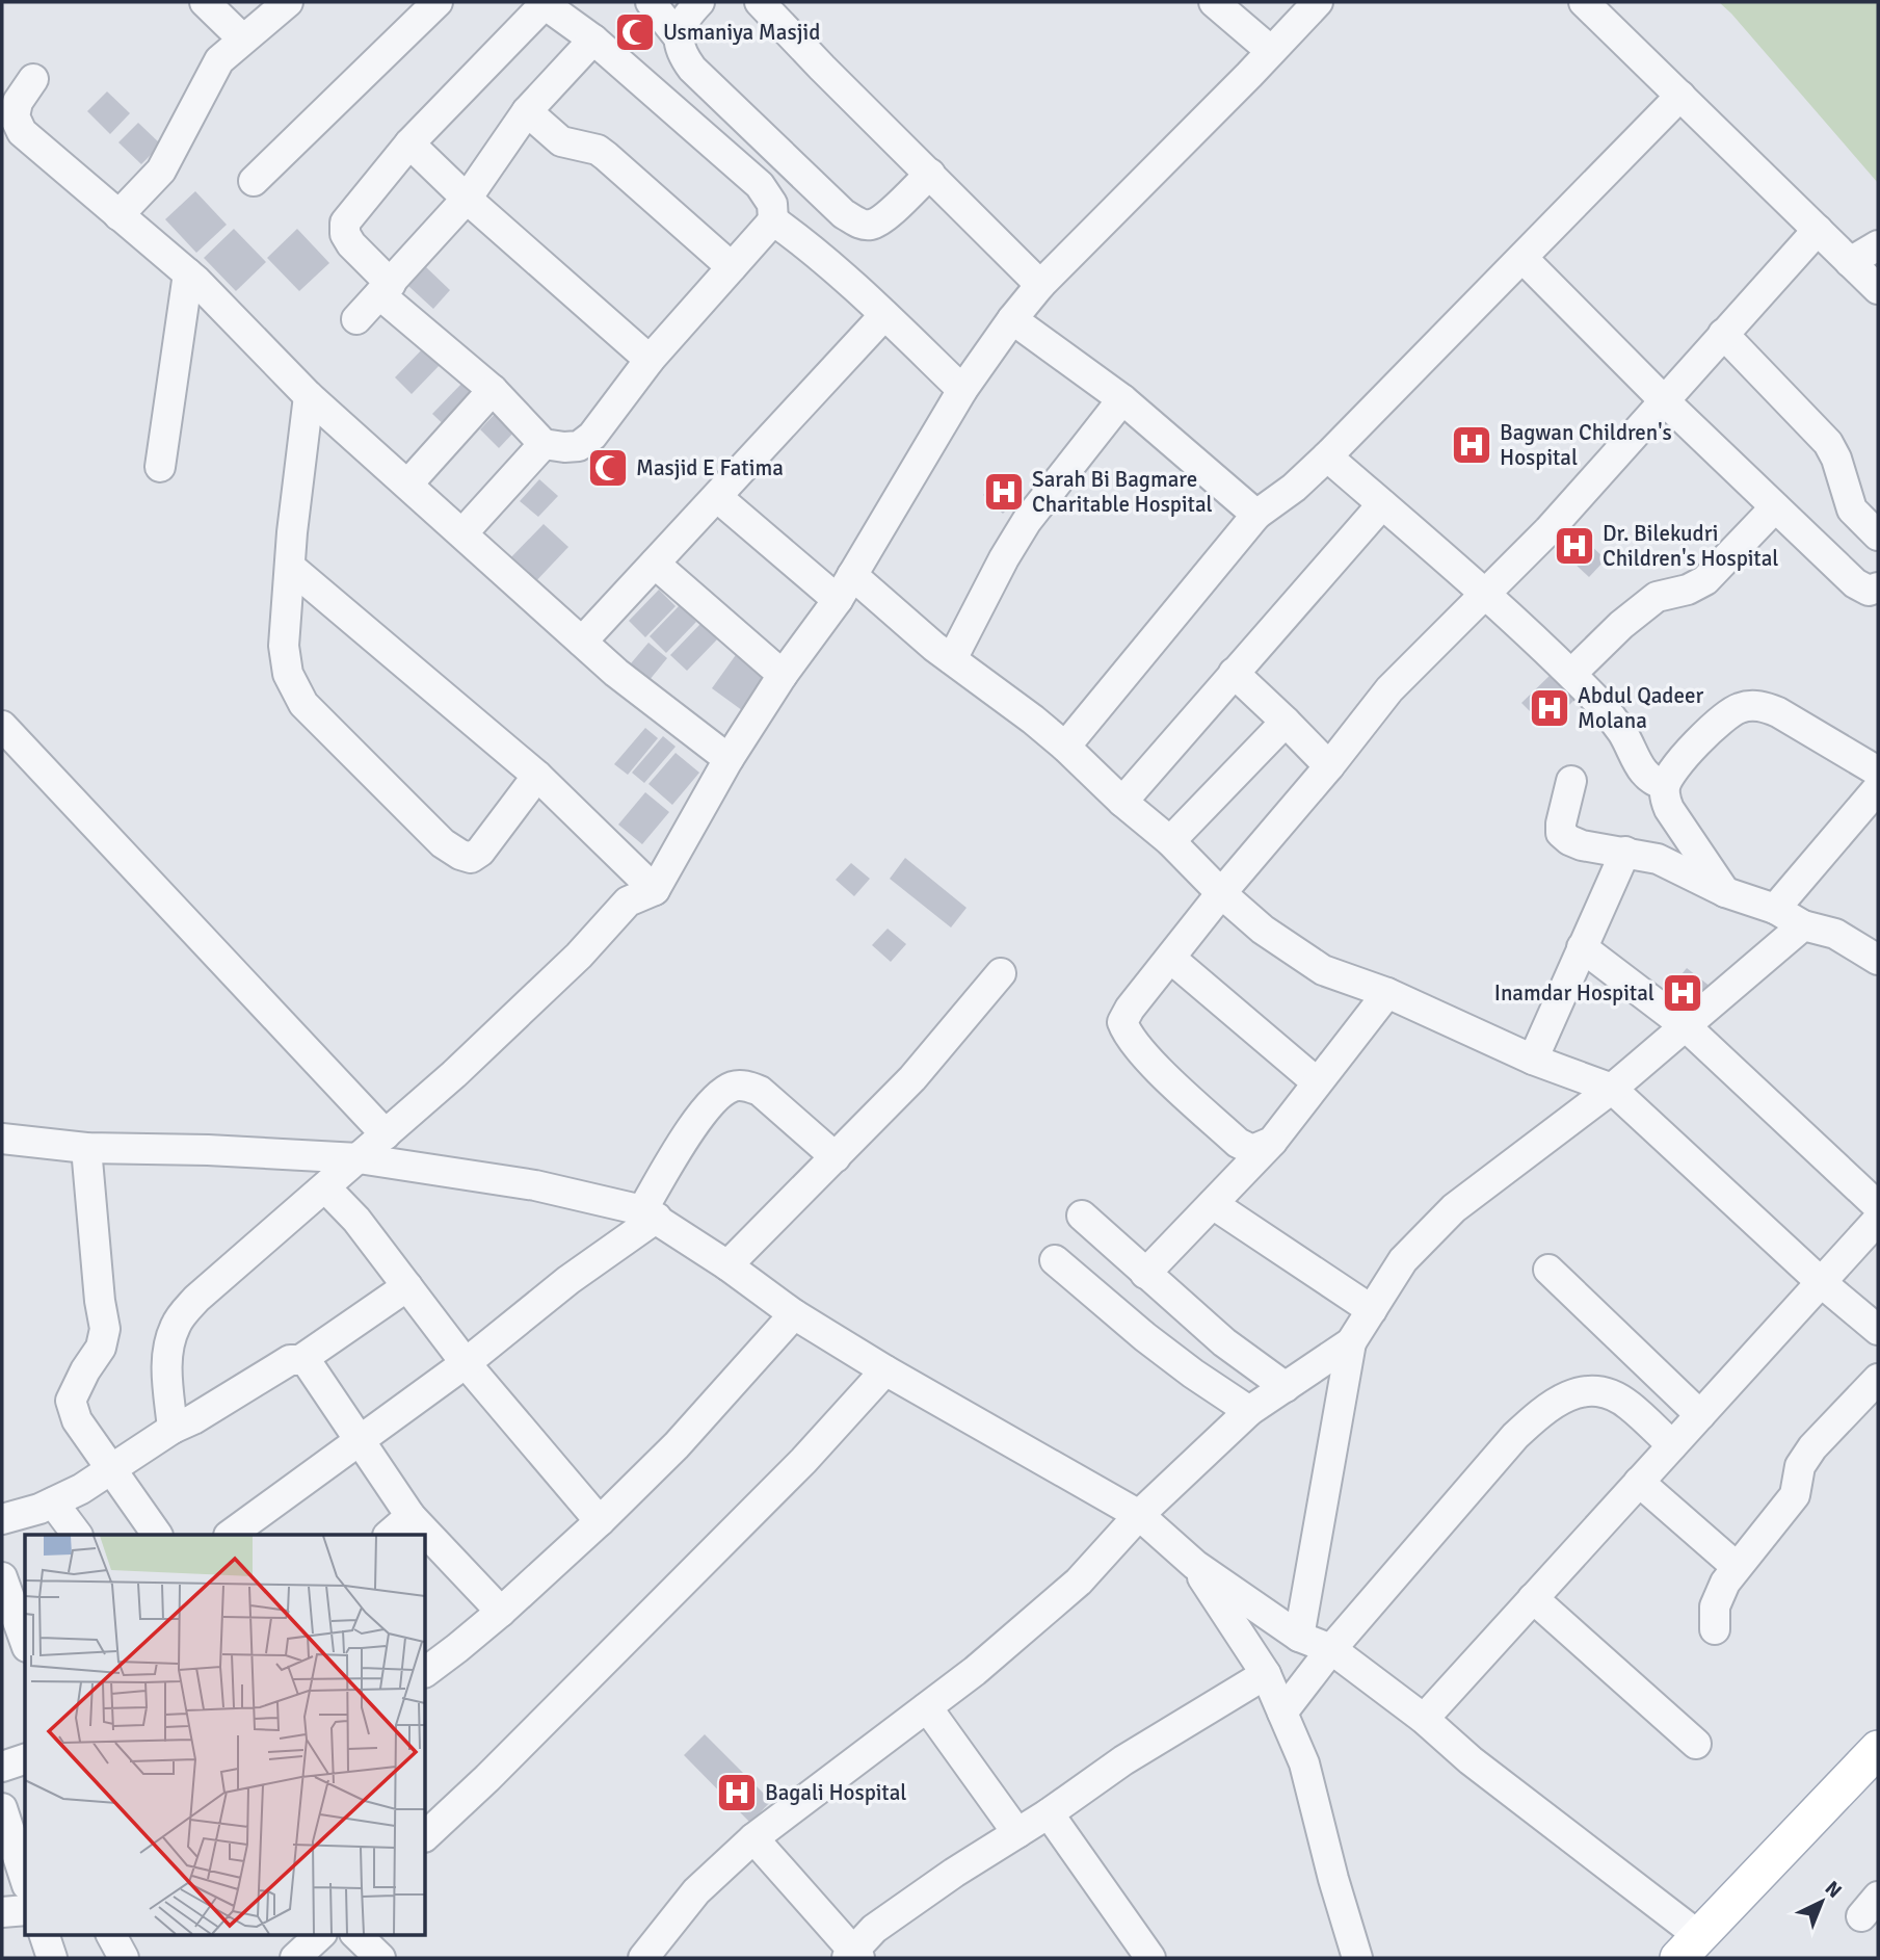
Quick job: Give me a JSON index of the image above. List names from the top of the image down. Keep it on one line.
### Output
{"places":{"mosque":["Usmaniya Masjid","Masjid E Fatima"],"hospital":["Bagwan Children's Hospital","Sarah Bi Bagmare Charitable Hospital","Dr. Bilekudri Children's Hospital","Abdul Qadeer Molana","Inamdar Hospital","Bagali Hospital"]},"north":"top right"}
